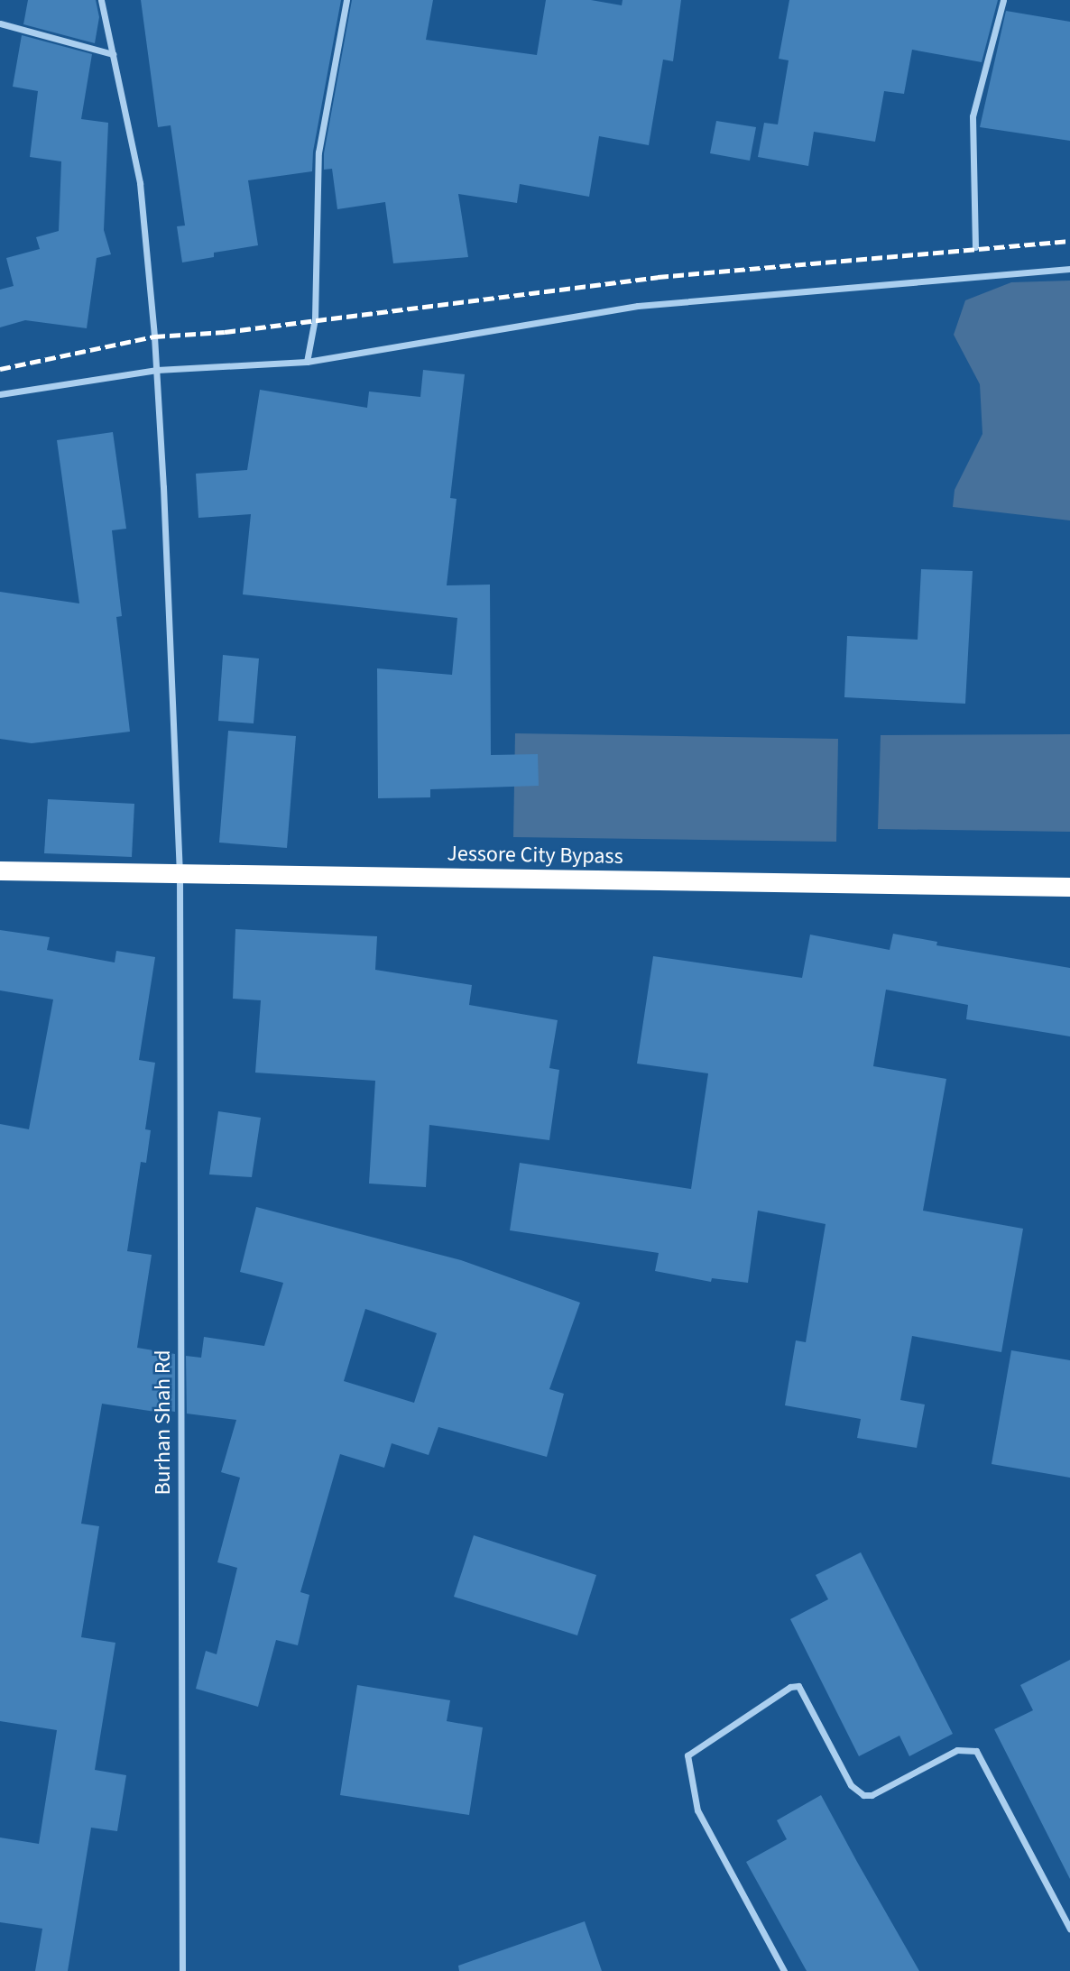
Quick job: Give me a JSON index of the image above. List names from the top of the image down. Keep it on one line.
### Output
{"streets":{"highway":["Jessore City Bypass"],"street":["Burhan Shah Rd"]},"crossings":[["Jessore City Bypass","Burhan Shah Rd"]]}
